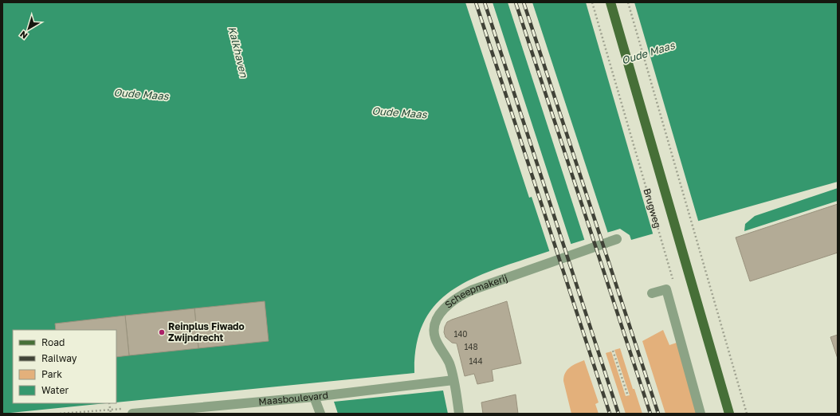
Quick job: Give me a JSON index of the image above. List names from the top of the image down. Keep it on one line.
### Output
{"streets":{"main road":["Brugweg"],"street":["Scheepmakerij","Maasboulevard"]},"crossings":[["Scheepmakerij","Maasboulevard"]],"water":["Kalkhaven","Oude Maas"],"places":["Reinplus Fiwado Zwijndrecht"],"house_numbers":["140","148","144"],"legend":["Road","Railway","Park","Water"],"north":"bottom left"}
